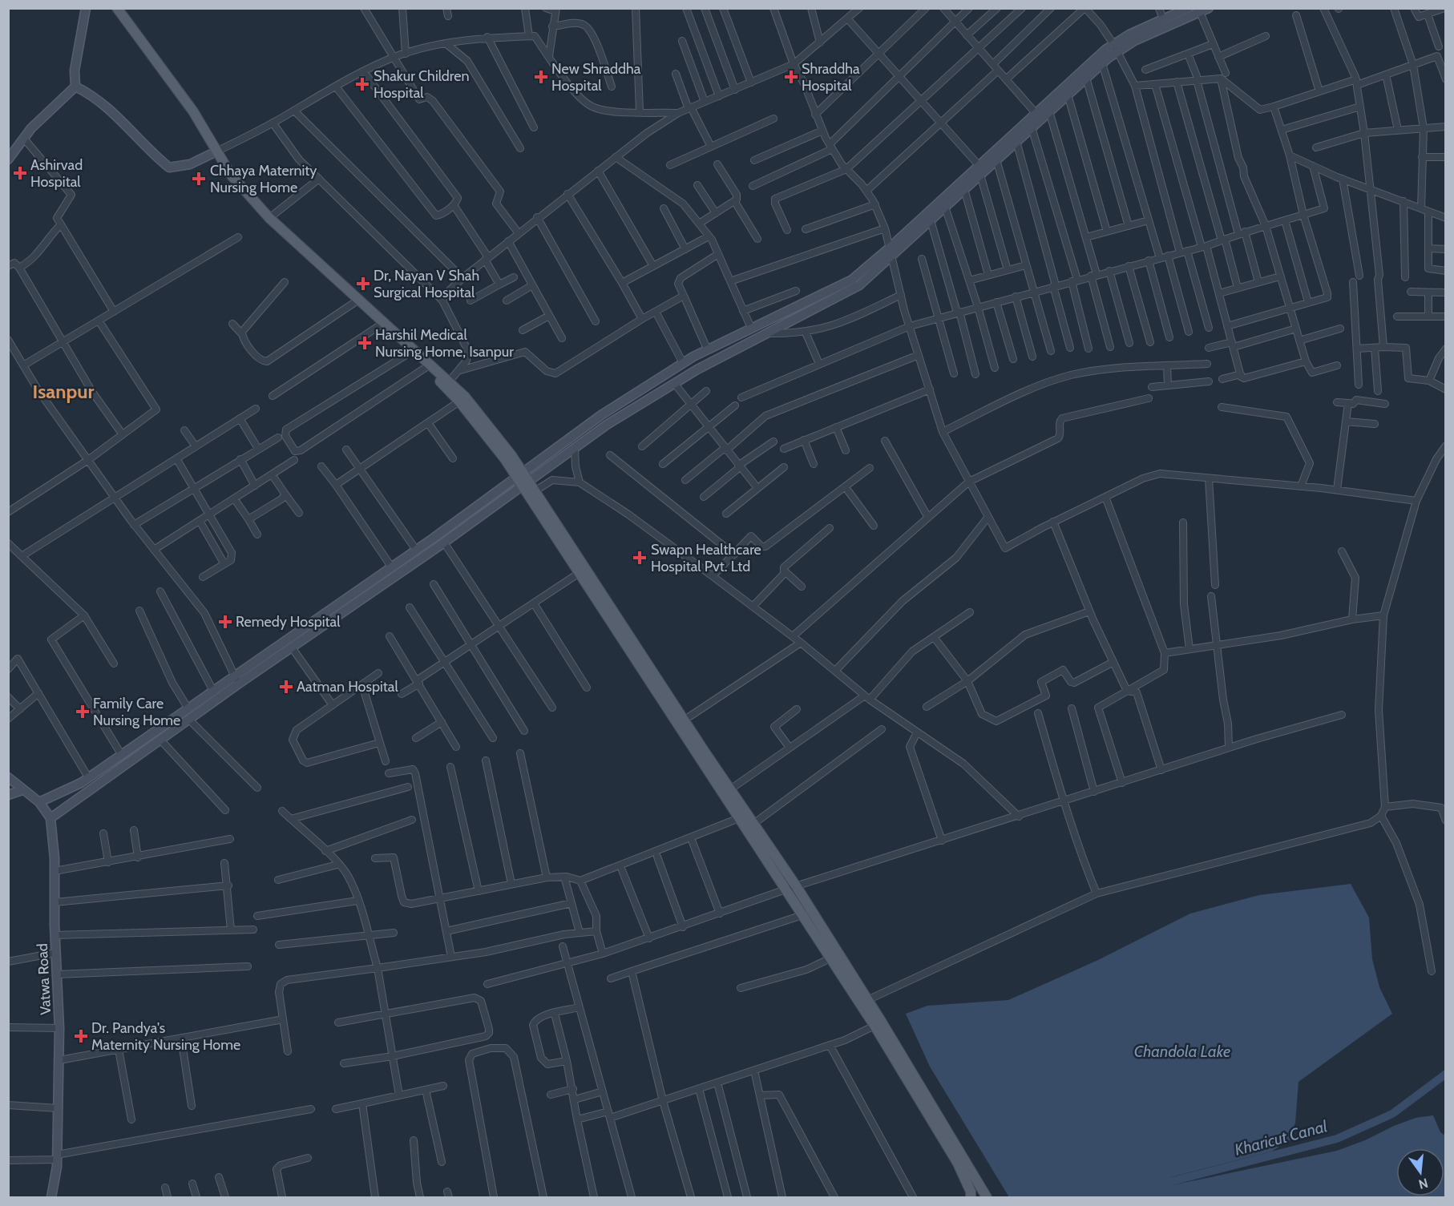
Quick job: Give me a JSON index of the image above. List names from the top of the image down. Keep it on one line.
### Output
{"streets":{"street":["Vatwa Road"]},"districts":["Isanpur"],"water":["Chandola Lake","Kharicut Canal"],"places":{"health":["New Shraddha Hospital","Shraddha Hospital","Shakur Children Hospital","Ashirvad Hospital","Chhaya Maternity Nursing Home","Dr, Nayan V Shah Surgical Hospital","Harshil Medical Nursing Home, Isanpur","Swapn Healthcare Hospital Pvt. Ltd","Remedy Hospital","Aatman Hospital","Family Care Nursing Home","Dr. Pandya's Maternity Nursing Home"]},"north":"bottom"}
